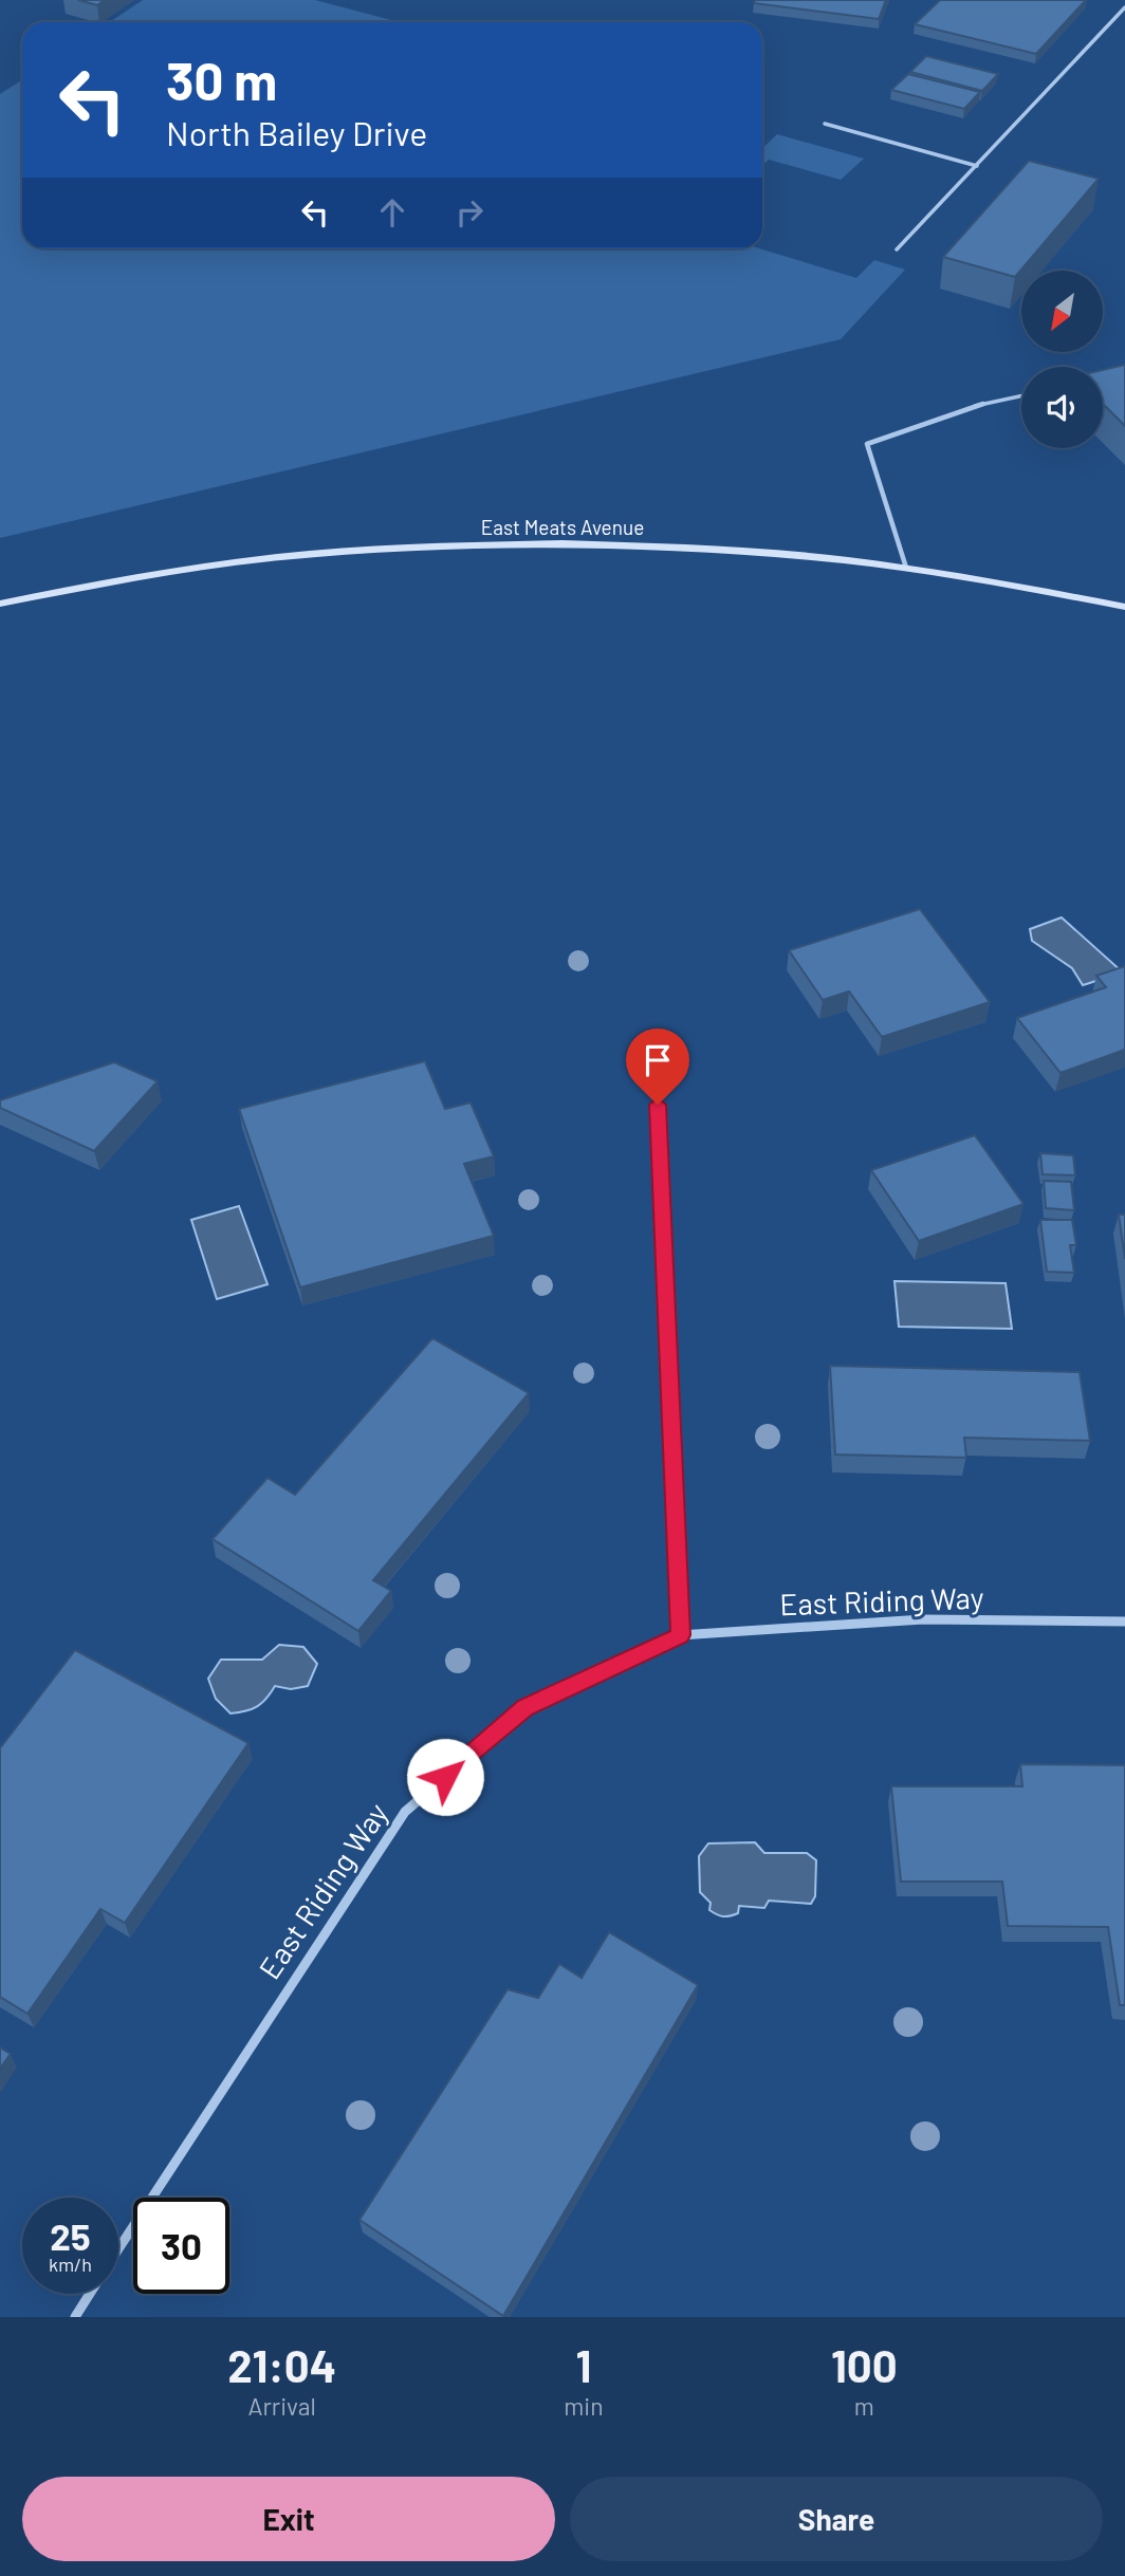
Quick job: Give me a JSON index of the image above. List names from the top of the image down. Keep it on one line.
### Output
{"streets":{"street":["East Meats Avenue","East Riding Way"]},"north":"bottom left","page":{"turn":["30 m","North Bailey Drive"],"speed":"25 km/h","limit":"30","eta":["21:04","Arrival","1","min","100","m"],"buttons":["Exit","Share"]}}
